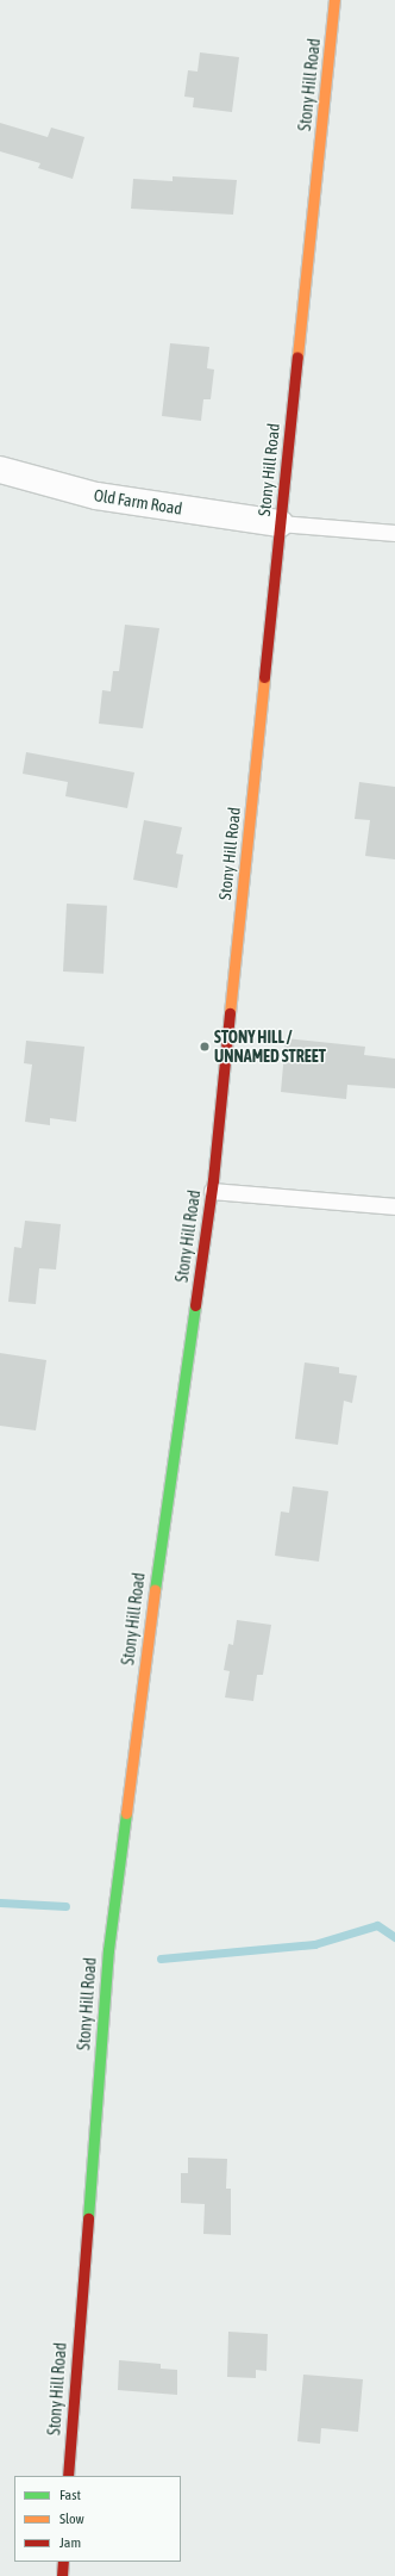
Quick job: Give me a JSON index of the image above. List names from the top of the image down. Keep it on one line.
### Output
{"streets":{"main road":["Stony Hill Road"],"street":["Old Farm Road"]},"crossings":[["Stony Hill Road","Old Farm Road"]],"places":["STONY HILL / UNNAMED STREET"],"legend":["Fast","Slow","Jam"]}
